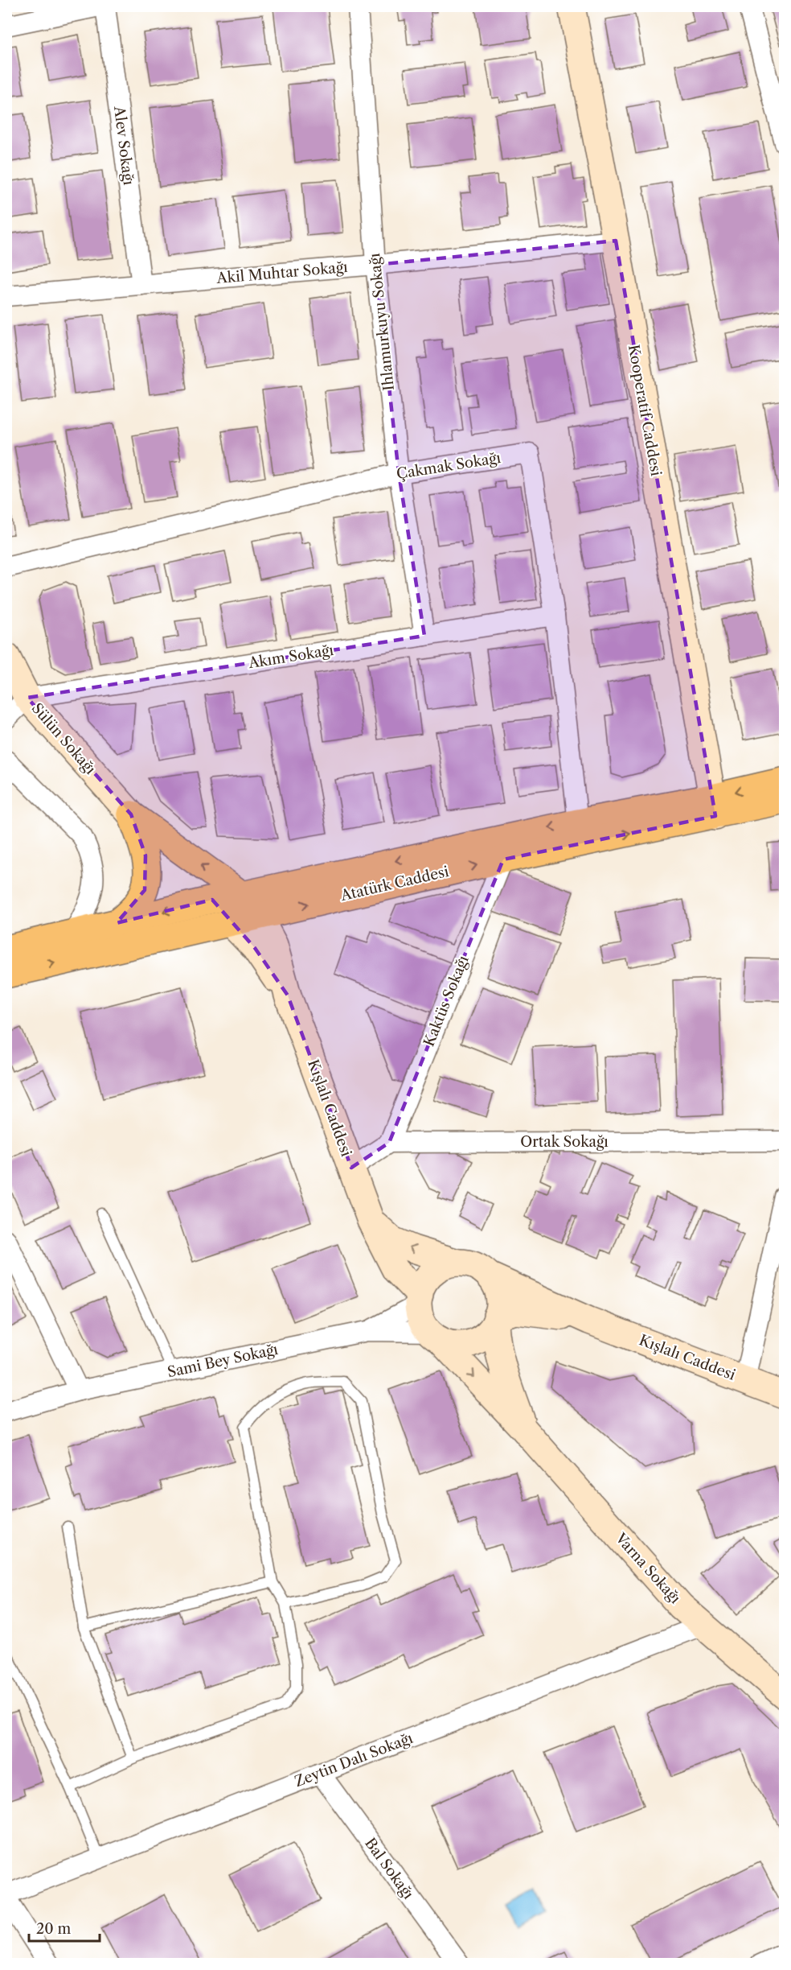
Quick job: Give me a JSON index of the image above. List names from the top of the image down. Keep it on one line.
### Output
{"streets":{"main road":["Atatürk Caddesi"],"street":["Alev Sokağı","Akil Muhtar Sokağı","Ihlamurkuyu Sokağı","Kooperatif Caddesi","Çakmak Sokağı","Akım Sokağı","Sülün Sokağı","Kaktüs Sokağı","Kışlalı Caddesi","Ortak Sokağı","Sami Bey Sokağı","Varna Sokağı","Zeytin Dalı Sokağı","Bal Sokağı"]},"crossings":[["Alev Sokağı","Akil Muhtar Sokağı"],["Akil Muhtar Sokağı","Ihlamurkuyu Sokağı"],["Akil Muhtar Sokağı","Kooperatif Caddesi"],["Ihlamurkuyu Sokağı","Çakmak Sokağı"],["Ihlamurkuyu Sokağı","Akım Sokağı"],["Kooperatif Caddesi","Atatürk Caddesi"],["Çakmak Sokağı","Akım Sokağı"],["Çakmak Sokağı","Atatürk Caddesi"],["Akım Sokağı","Sülün Sokağı"],["Atatürk Caddesi","Kaktüs Sokağı"],["Atatürk Caddesi","Kışlalı Caddesi"],["Kaktüs Sokağı","Ortak Sokağı"],["Kışlalı Caddesi","Varna Sokağı"],["Varna Sokağı","Zeytin Dalı Sokağı"],["Zeytin Dalı Sokağı","Bal Sokağı"]],"scale_bar":"20 m"}
